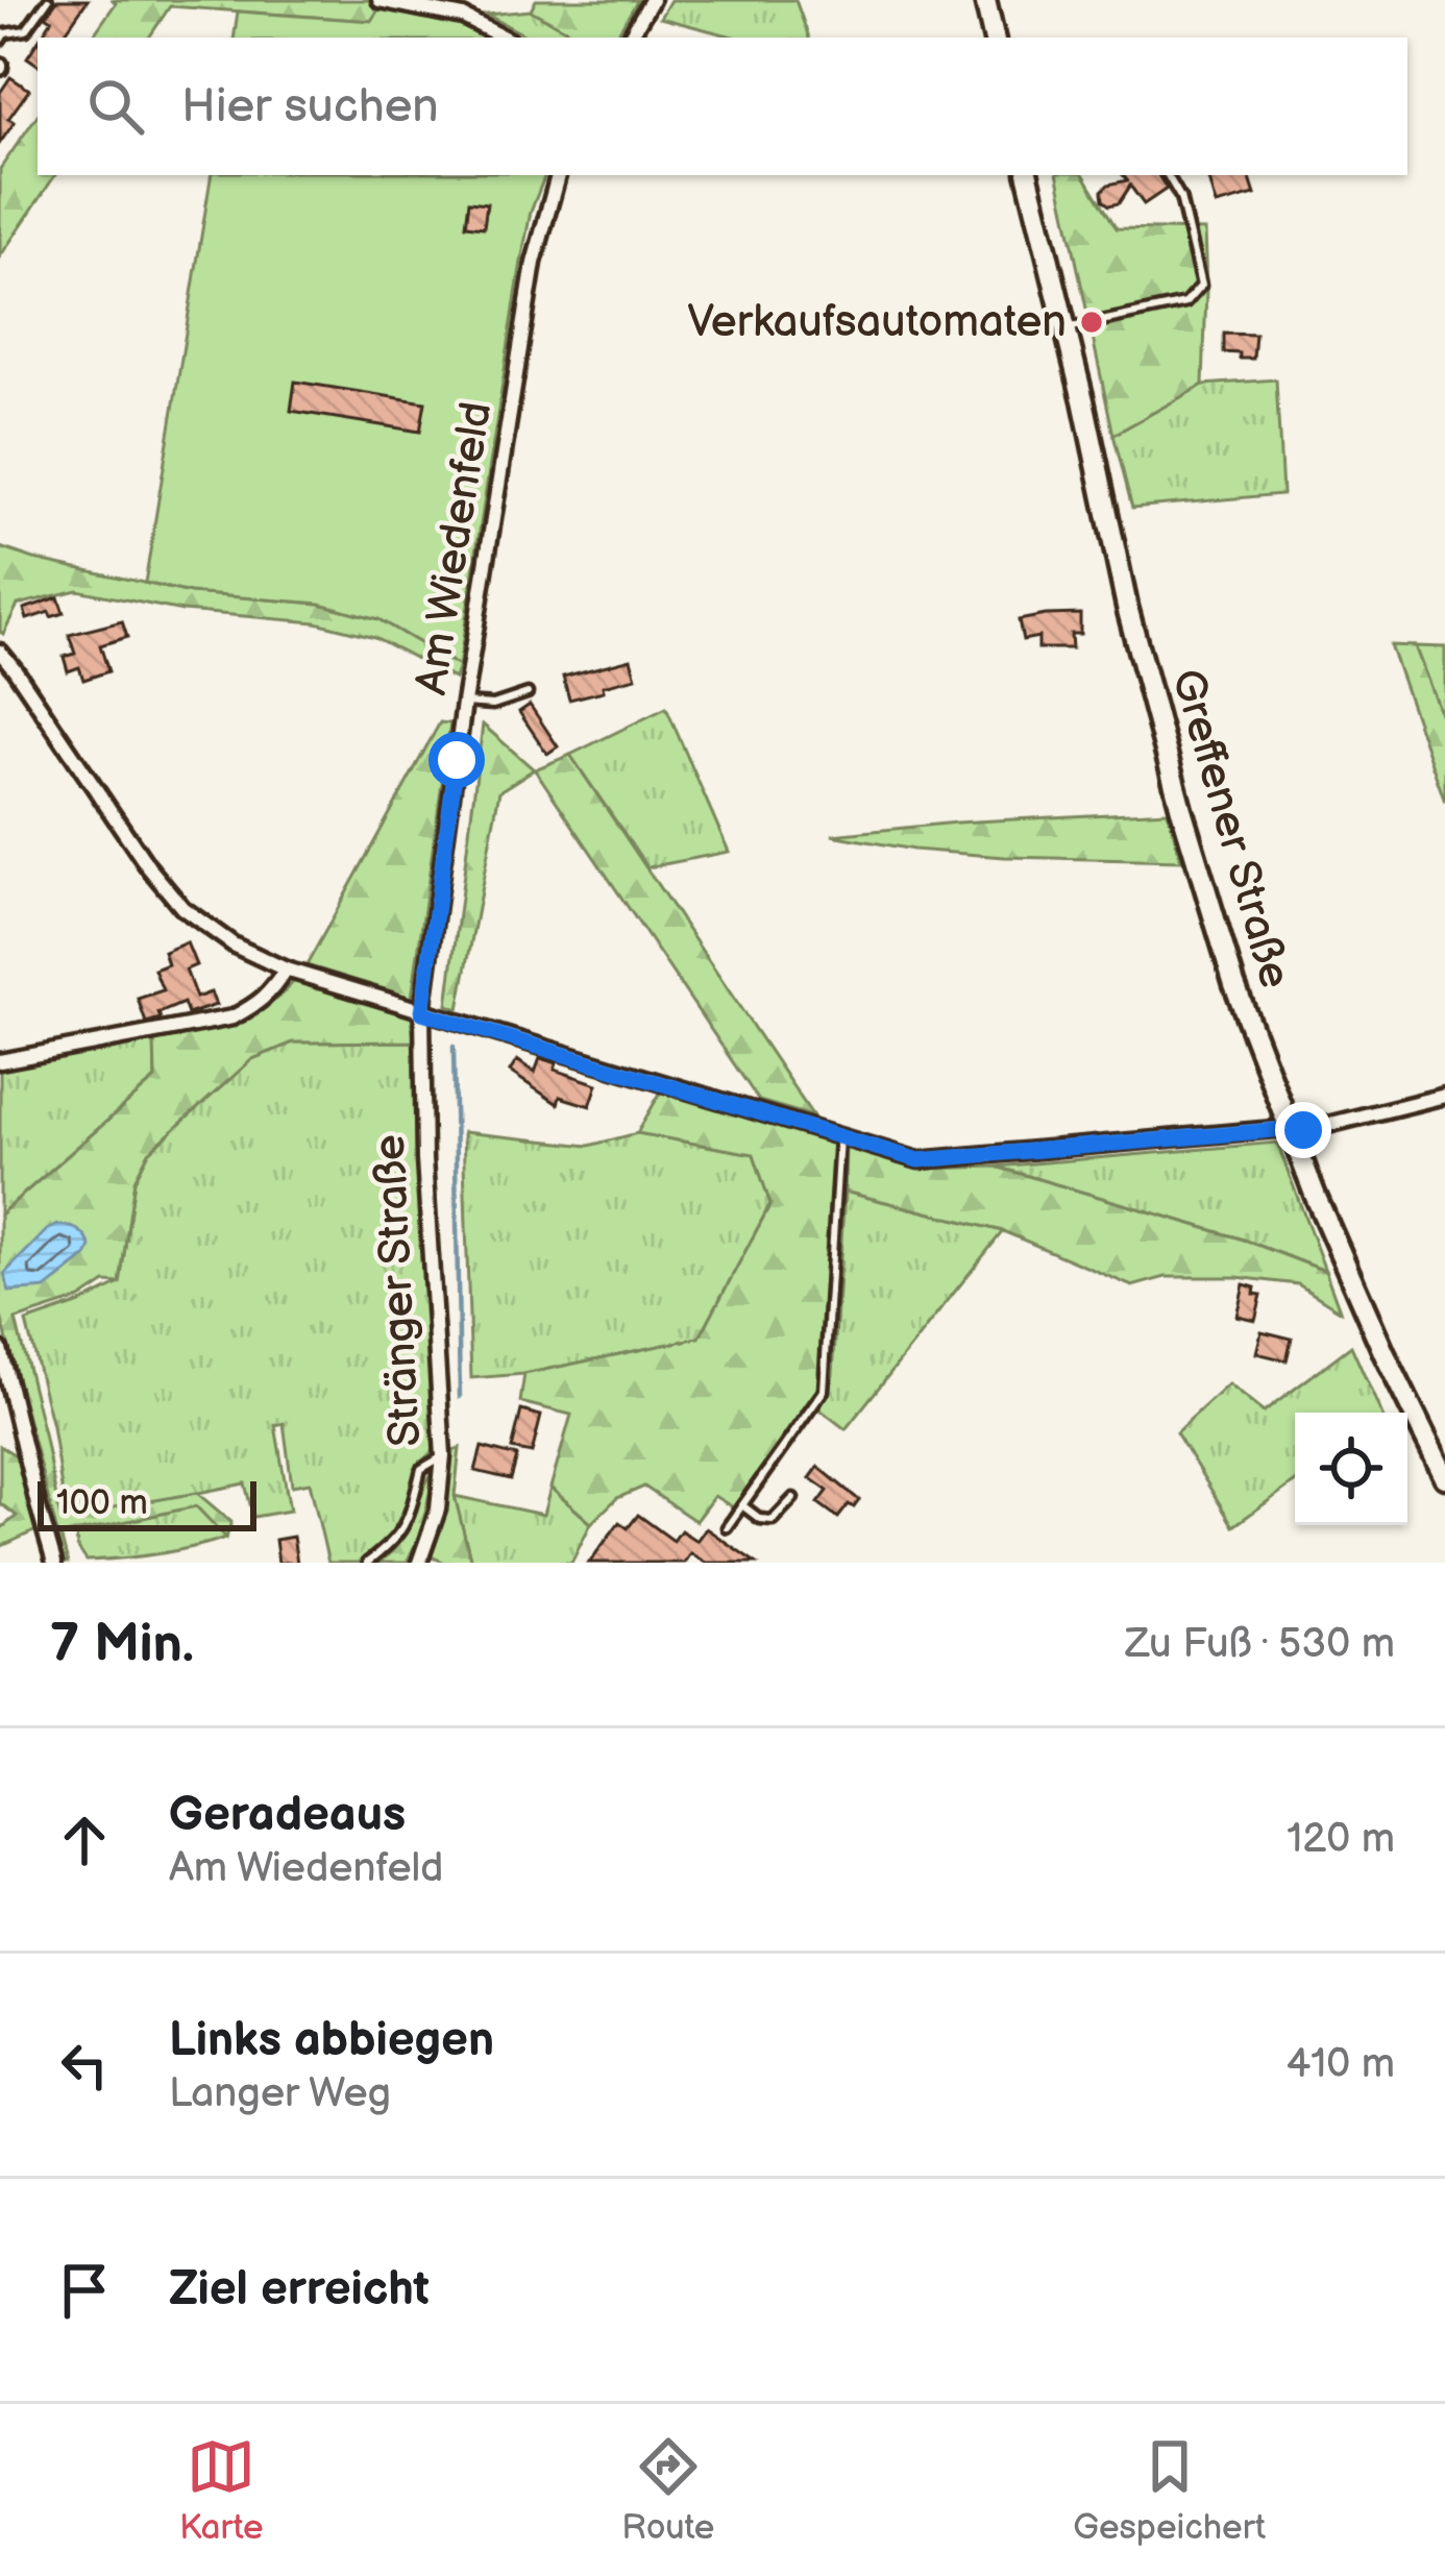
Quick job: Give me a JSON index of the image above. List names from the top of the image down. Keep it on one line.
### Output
{"streets":{"main road":["Greffener Straße"],"street":["Am Wiedenfeld","Stränger Straße"]},"crossings":[["Am Wiedenfeld","Stränger Straße"]],"places":["Verkaufsautomaten"],"scale_bar":"100 m","page":{"search":"Hier suchen","scale":"100 m","heading":["7 Min.","Zu Fuß · 530 m"],"list":[["Geradeaus","Am Wiedenfeld","120 m"],["Links abbiegen","Langer Weg","410 m"],"Ziel erreicht"],"nav":["Karte","Route","Gespeichert"]}}
